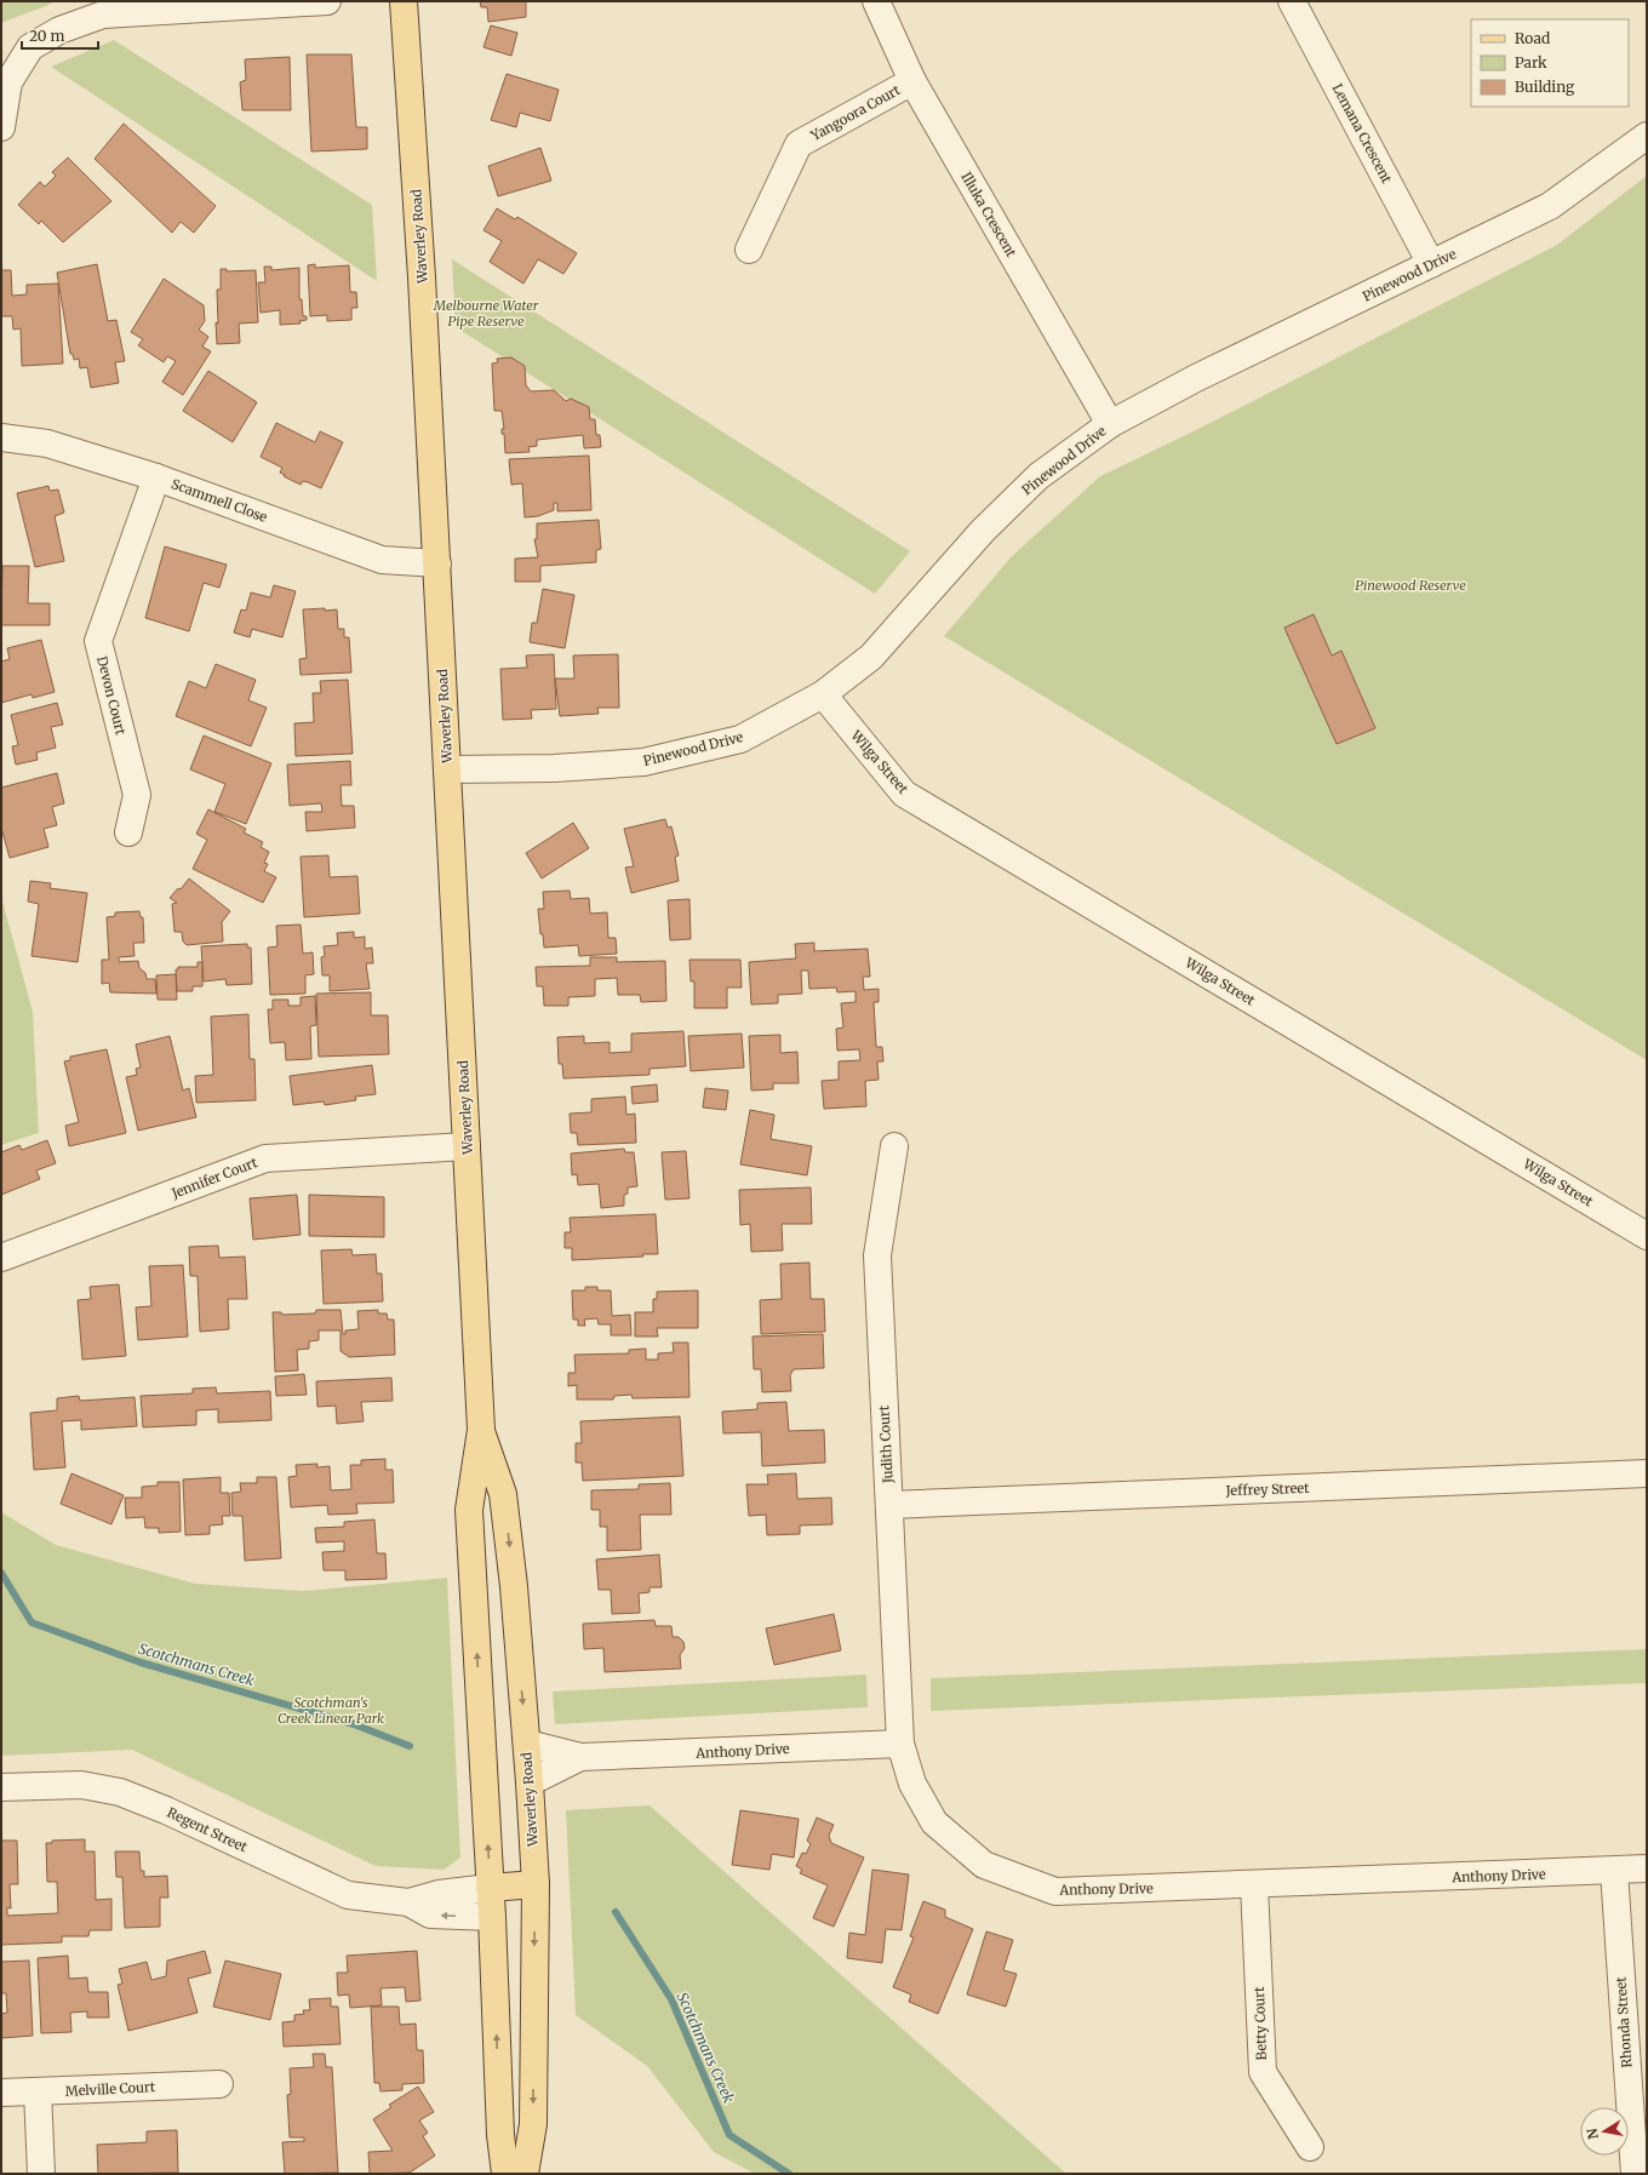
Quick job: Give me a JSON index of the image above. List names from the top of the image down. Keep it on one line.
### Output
{"streets":{"main road":["Waverley Road"],"street":["Yangoora Court","Lemana Crescent","Illuka Crescent","Pinewood Drive","Scammell Close","Devon Court","Wilga Street","Jennifer Court","Judith Court","Jeffrey Street","Anthony Drive","Regent Street","Rhonda Street","Betty Court","Melville Court"]},"crossings":[["Yangoora Court","Illuka Crescent"],["Lemana Crescent","Pinewood Drive"],["Illuka Crescent","Pinewood Drive"],["Waverley Road","Pinewood Drive"],["Waverley Road","Scammell Close"],["Waverley Road","Jennifer Court"],["Waverley Road","Anthony Drive"],["Waverley Road","Regent Street"],["Pinewood Drive","Wilga Street"],["Scammell Close","Devon Court"],["Judith Court","Jeffrey Street"],["Judith Court","Anthony Drive"],["Anthony Drive","Rhonda Street"],["Anthony Drive","Betty Court"]],"water":["Scotchmans Creek"],"parks":["Melbourne Water Pipe Reserve","Pinewood Reserve","Scotchman's Creek Linear Park"],"legend":["Road","Park","Building"],"scale_bar":"20 m","north":"left"}
